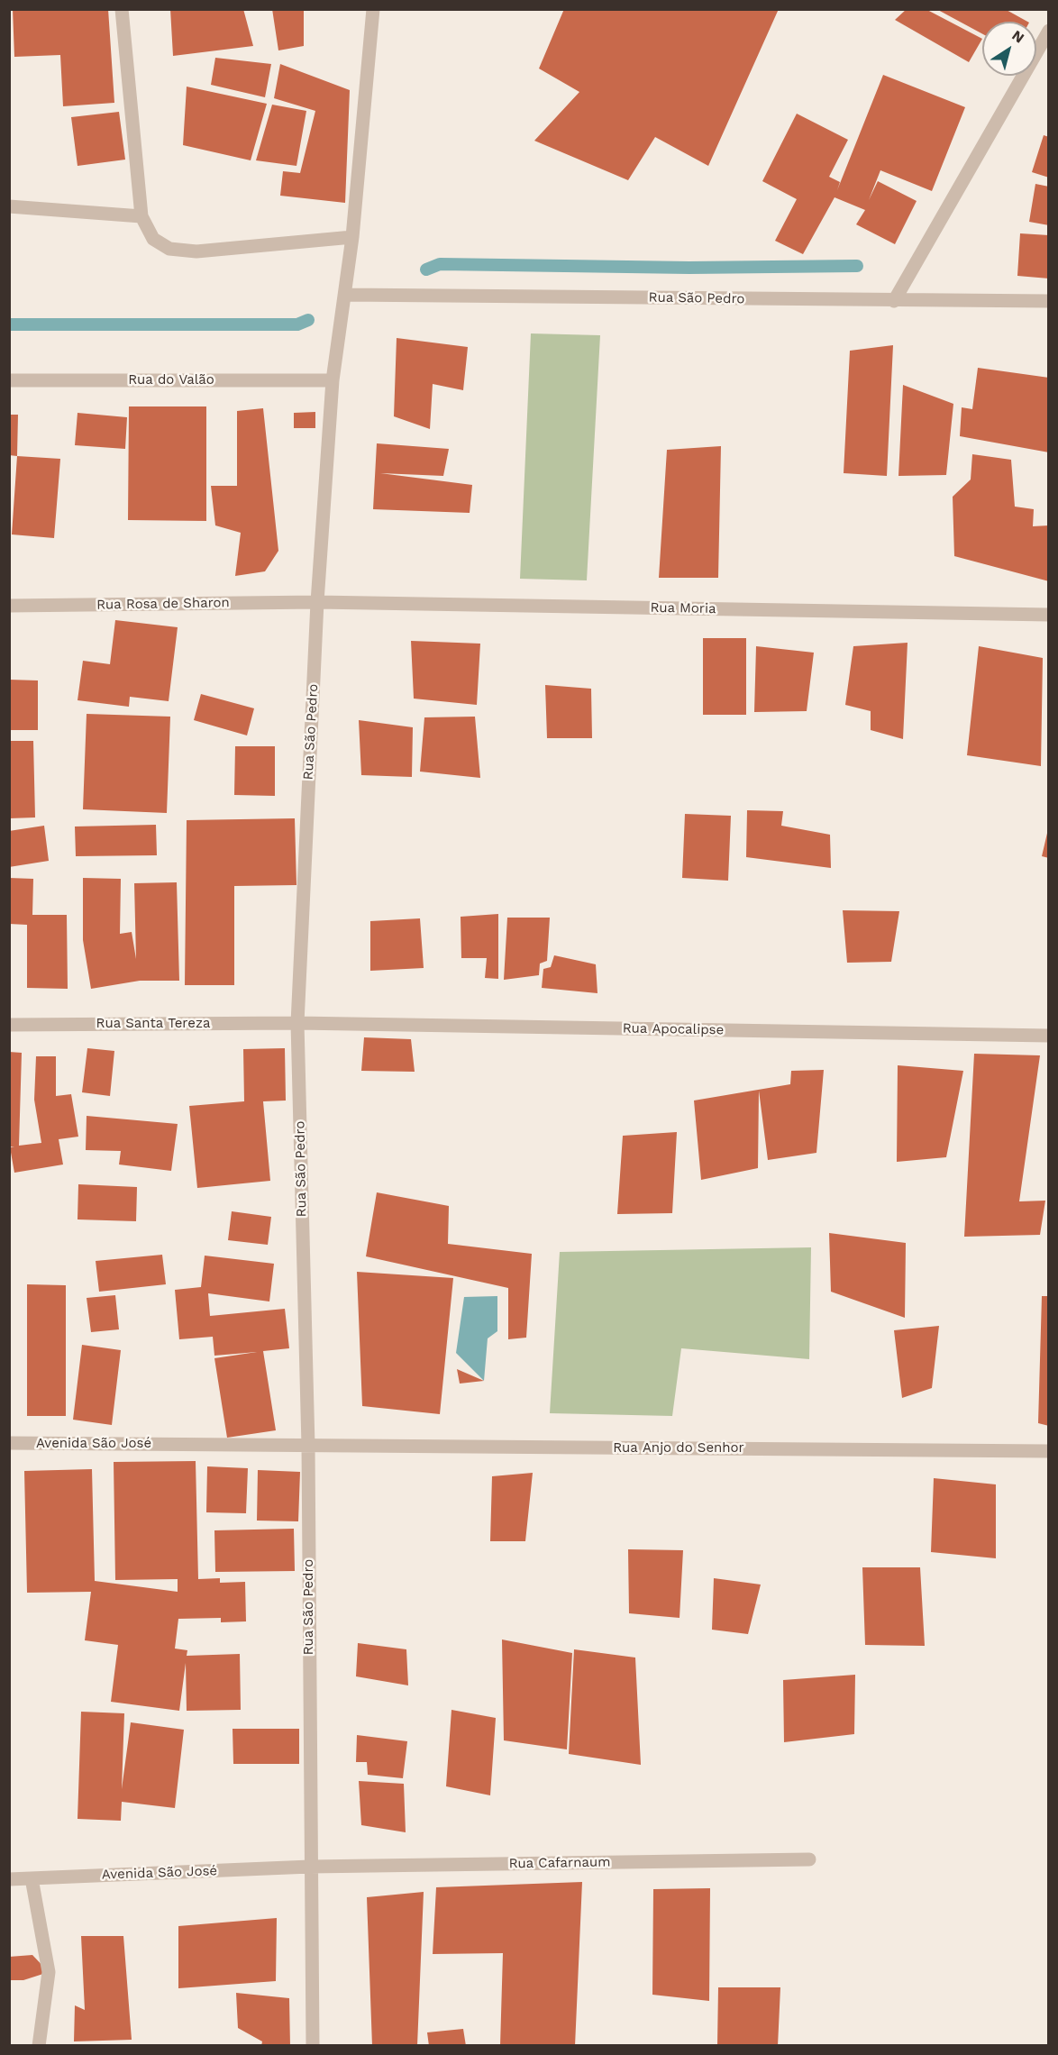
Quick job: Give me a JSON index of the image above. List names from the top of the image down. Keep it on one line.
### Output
{"streets":{"street":["Rua São Pedro","Rua do Valão","Rua Rosa de Sharon","Rua Moria","Rua Santa Tereza","Rua Apocalipse","Avenida São José","Rua Anjo do Senhor","Rua Cafarnaum"]},"crossings":[["Rua São Pedro","Rua do Valão"],["Rua São Pedro","Rua Rosa de Sharon"],["Rua São Pedro","Rua Moria"],["Rua São Pedro","Rua Santa Tereza"],["Rua São Pedro","Rua Apocalipse"],["Rua São Pedro","Avenida São José"],["Rua São Pedro","Rua Anjo do Senhor"],["Rua São Pedro","Rua Cafarnaum"],["Rua Rosa de Sharon","Rua Moria"],["Rua Santa Tereza","Rua Apocalipse"],["Avenida São José","Rua Anjo do Senhor"],["Avenida São José","Rua Cafarnaum"]],"north":"top right"}
